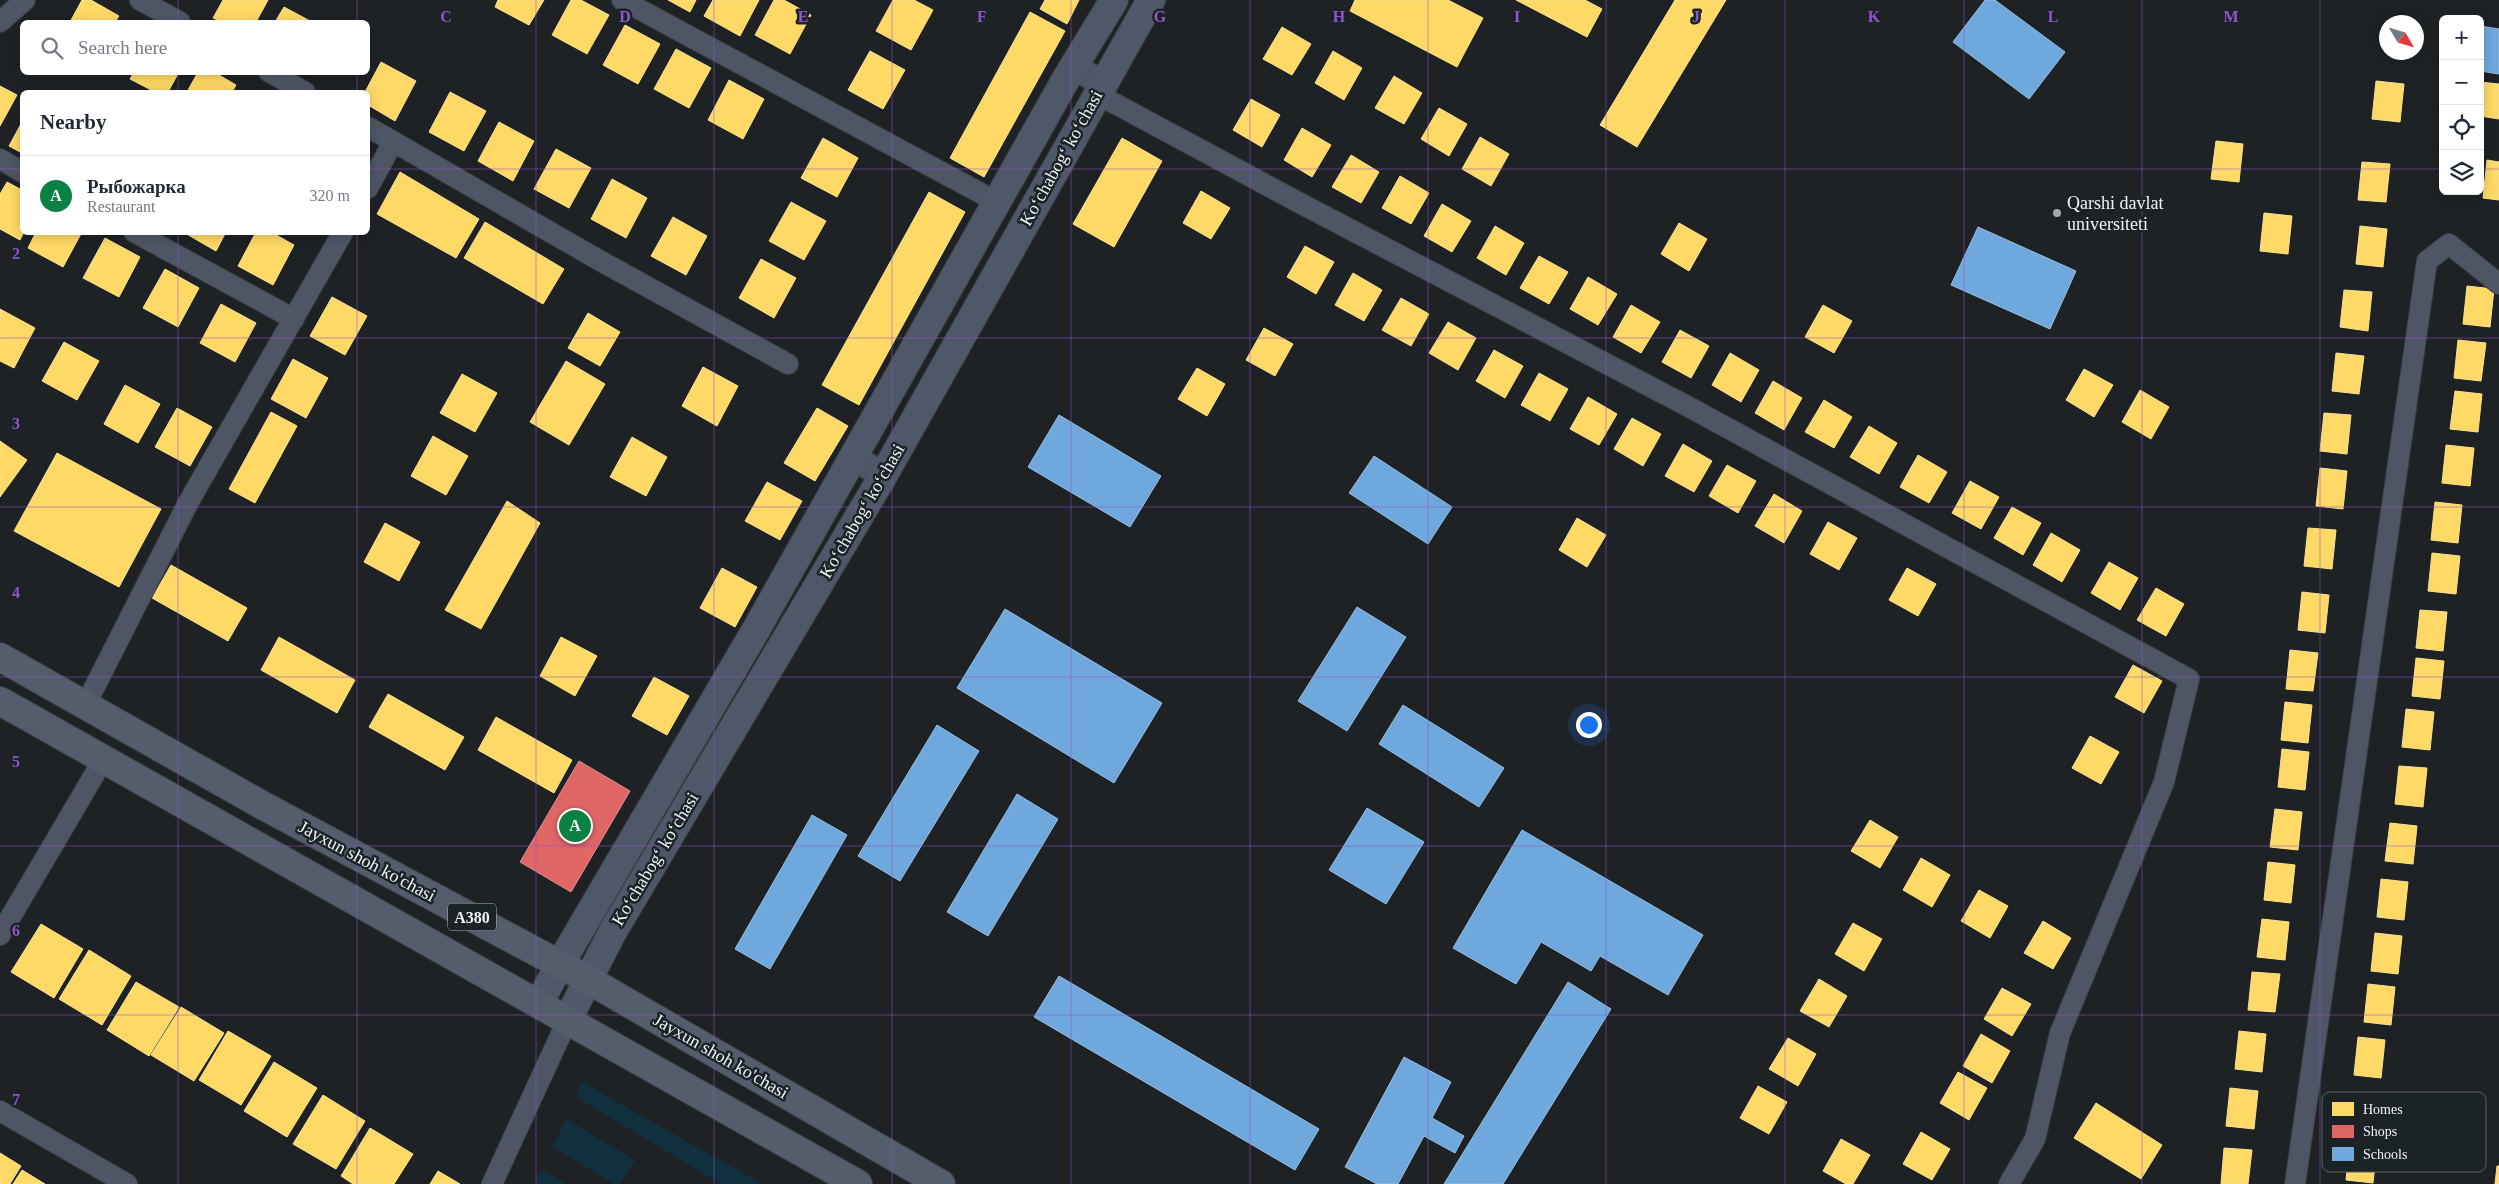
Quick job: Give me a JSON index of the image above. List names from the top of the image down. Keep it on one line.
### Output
{"streets":{"highway":["Jayxun shoh ko'chasi","A380"],"main road":["Ko‘chabog‘ ko‘chasi"]},"crossings":[["Ko‘chabog‘ ko‘chasi","Jayxun shoh ko'chasi"],["Ko‘chabog‘ ko‘chasi","A380"]],"places":["Qarshi davlat universiteti"],"legend":["Homes","Shops","Schools"],"north":"bottom right","page":{"map_buttons":["+","−"],"search":"Search here","heading":"Nearby","list":[{"mark":"A","name":"Рыбожарка","note":"Restaurant","value":"320 m"}],"pins":"A"},"grid":{"columns":["C","D","E","F","G","H","I","J","K","L","M"],"rows":["2","3","4","5","6","7"]}}
